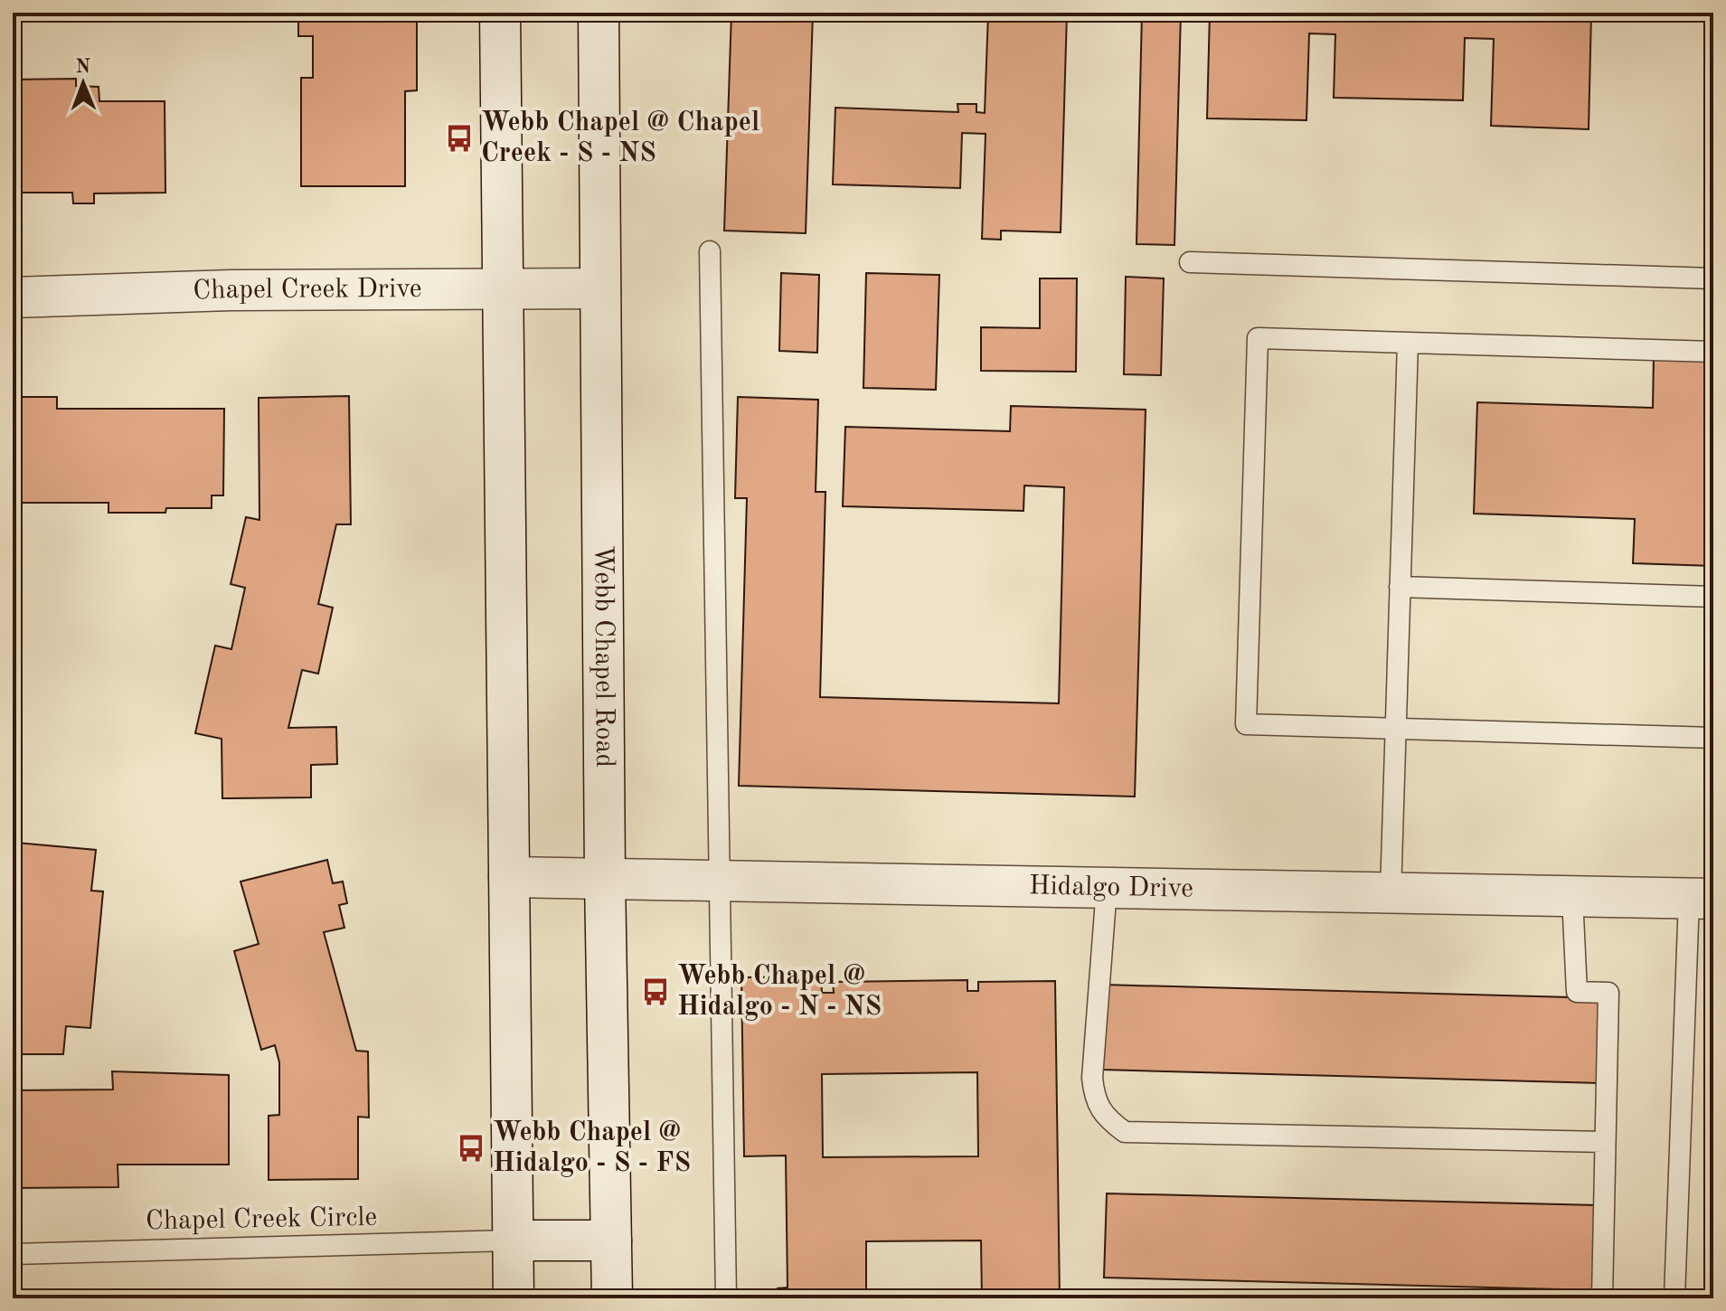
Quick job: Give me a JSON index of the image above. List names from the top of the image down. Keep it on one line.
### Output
{"streets":{"main road":["Chapel Creek Drive","Webb Chapel Road","Hidalgo Drive"],"lane":["Chapel Creek Circle"]},"crossings":[["Chapel Creek Drive","Webb Chapel Road"],["Webb Chapel Road","Hidalgo Drive"]],"places":{"bus stop":["Webb Chapel @ Chapel Creek - S - NS","Webb Chapel @ Hidalgo - N - NS","Webb Chapel @ Hidalgo - S - FS"]},"north":"top"}
